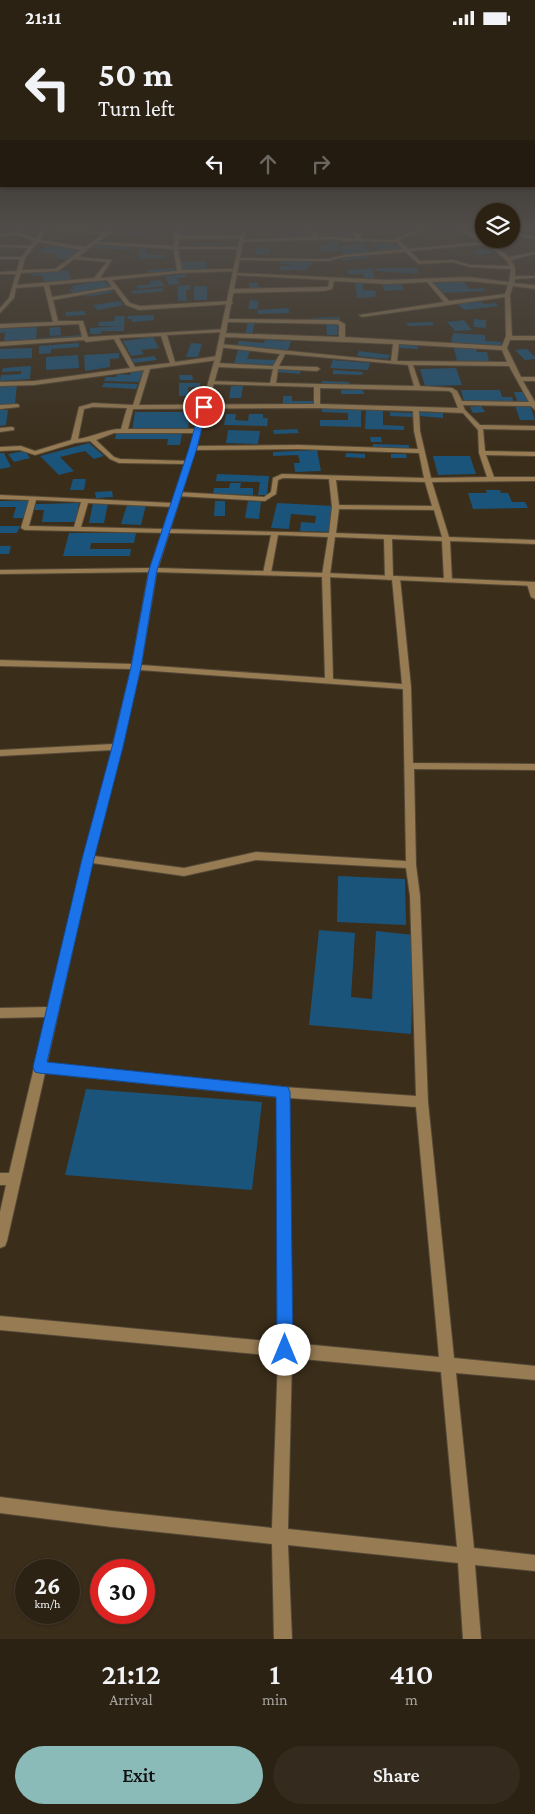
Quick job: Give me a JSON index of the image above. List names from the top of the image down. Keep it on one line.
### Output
{"page":{"status":"21:11","turn":["50 m","Turn left"],"speed":"26 km/h","limit":"30","eta":["21:12","Arrival","1","min","410","m"],"buttons":["Exit","Share"]}}
